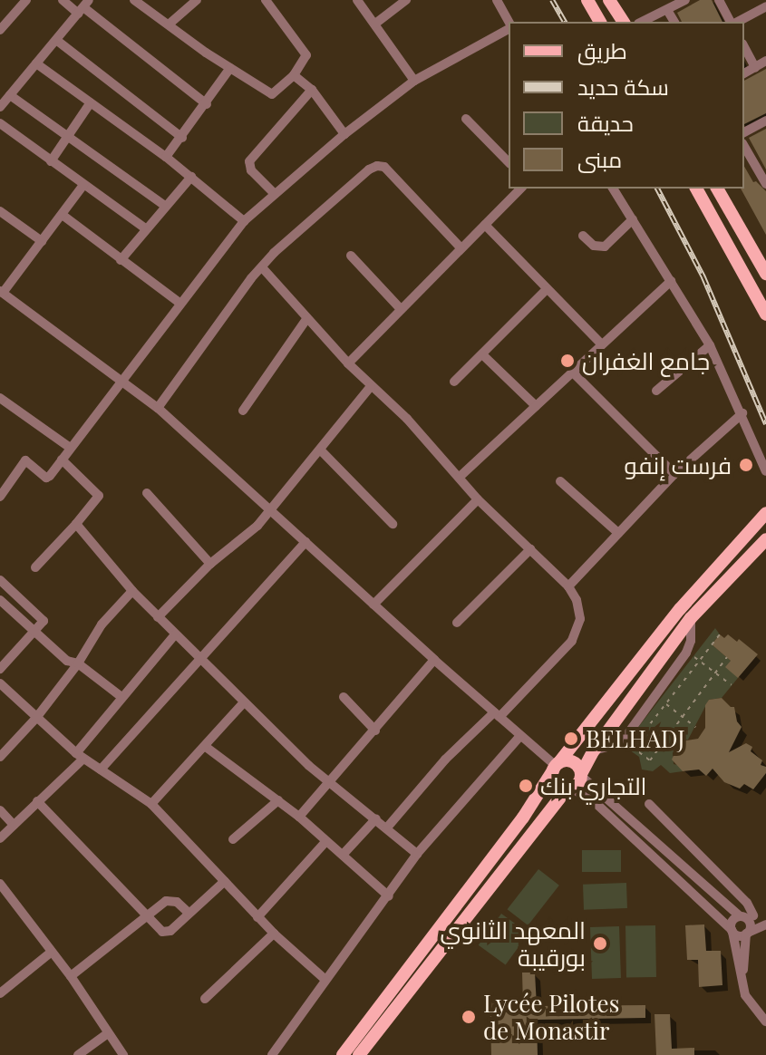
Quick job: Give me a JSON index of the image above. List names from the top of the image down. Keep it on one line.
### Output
{"places":["جامع الغفران","فرست إنفو","BELHADJ","التجاري بنك","المعهد الثانوي بورقيبة","Lycée Pilotes de Monastir"],"legend":["طريق","سكة حديد","حديقة","مبنى"]}
